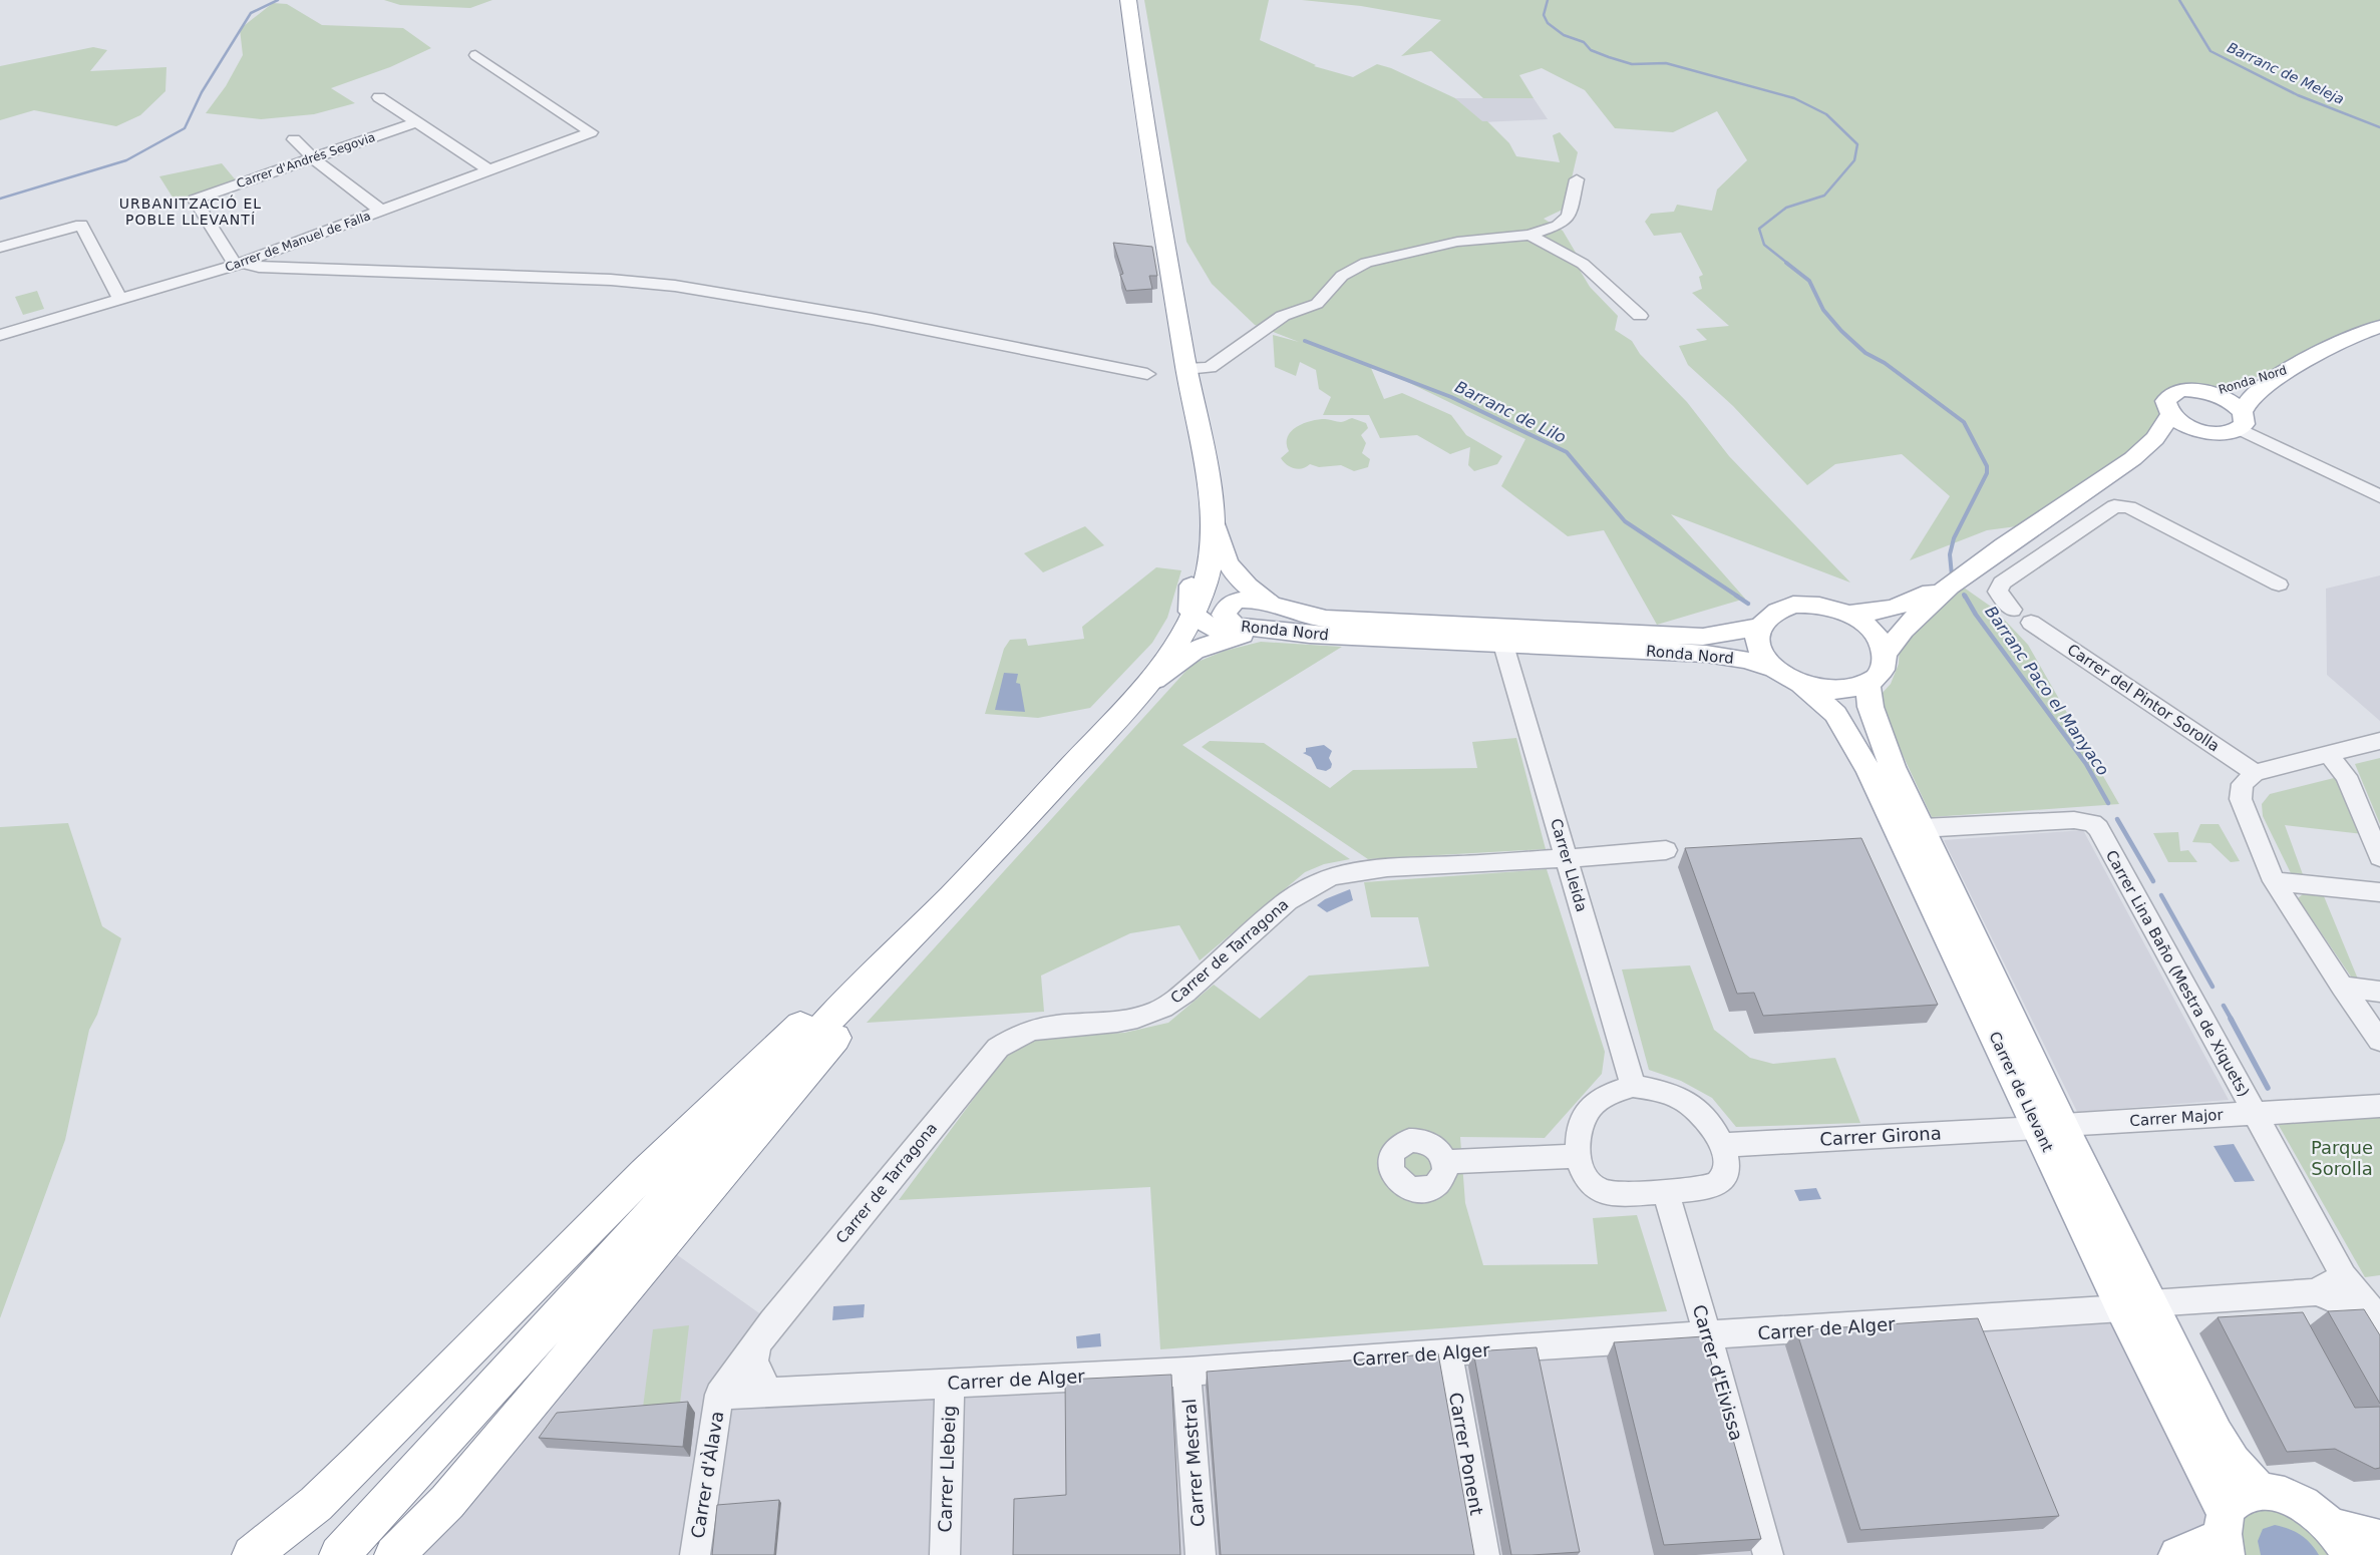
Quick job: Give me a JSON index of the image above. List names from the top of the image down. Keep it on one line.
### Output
{"streets":{"main road":["Ronda Nord","Carrer de Llevant"],"street":["Carrer d'Andrés Segovia","Carrer de Manuel de Falla","Carrer del Pintor Sorolla","Carrer Lleida","Carrer de Tarragona","Carrer Lina Baño (Mestra de Xiquets)","Carrer Major","Carrer Girona","Carrer de Alger","Carrer d'Eivissa","Carrer Ponent","Carrer Mestral","Carrer Llebeig","Carrer d'Àlava"]},"crossings":[["Carrer d'Andrés Segovia","Carrer de Manuel de Falla"],["Ronda Nord","Carrer Lleida"],["Ronda Nord","Carrer de Llevant"],["Carrer Lleida","Carrer de Tarragona"],["Carrer Lleida","Carrer Girona"],["Carrer Lleida","Carrer d'Eivissa"],["Carrer de Tarragona","Carrer de Alger"],["Carrer de Tarragona","Carrer d'Àlava"],["Carrer Lina Baño (Mestra de Xiquets)","Carrer de Llevant"],["Carrer Lina Baño (Mestra de Xiquets)","Carrer Major"],["Carrer de Llevant","Carrer Major"],["Carrer de Llevant","Carrer Girona"],["Carrer de Llevant","Carrer de Alger"],["Carrer Major","Carrer Girona"],["Carrer Girona","Carrer d'Eivissa"],["Carrer de Alger","Carrer d'Eivissa"],["Carrer de Alger","Carrer Ponent"],["Carrer de Alger","Carrer Mestral"],["Carrer de Alger","Carrer Llebeig"],["Carrer de Alger","Carrer d'Àlava"]],"districts":["URBANITZACIÓ EL POBLE LLEVANTÍ"],"water":["Barranc de Meleja","Barranc de Lilo","Barranc Paco el Manyaco"],"parks":["Parque Sorolla"]}
